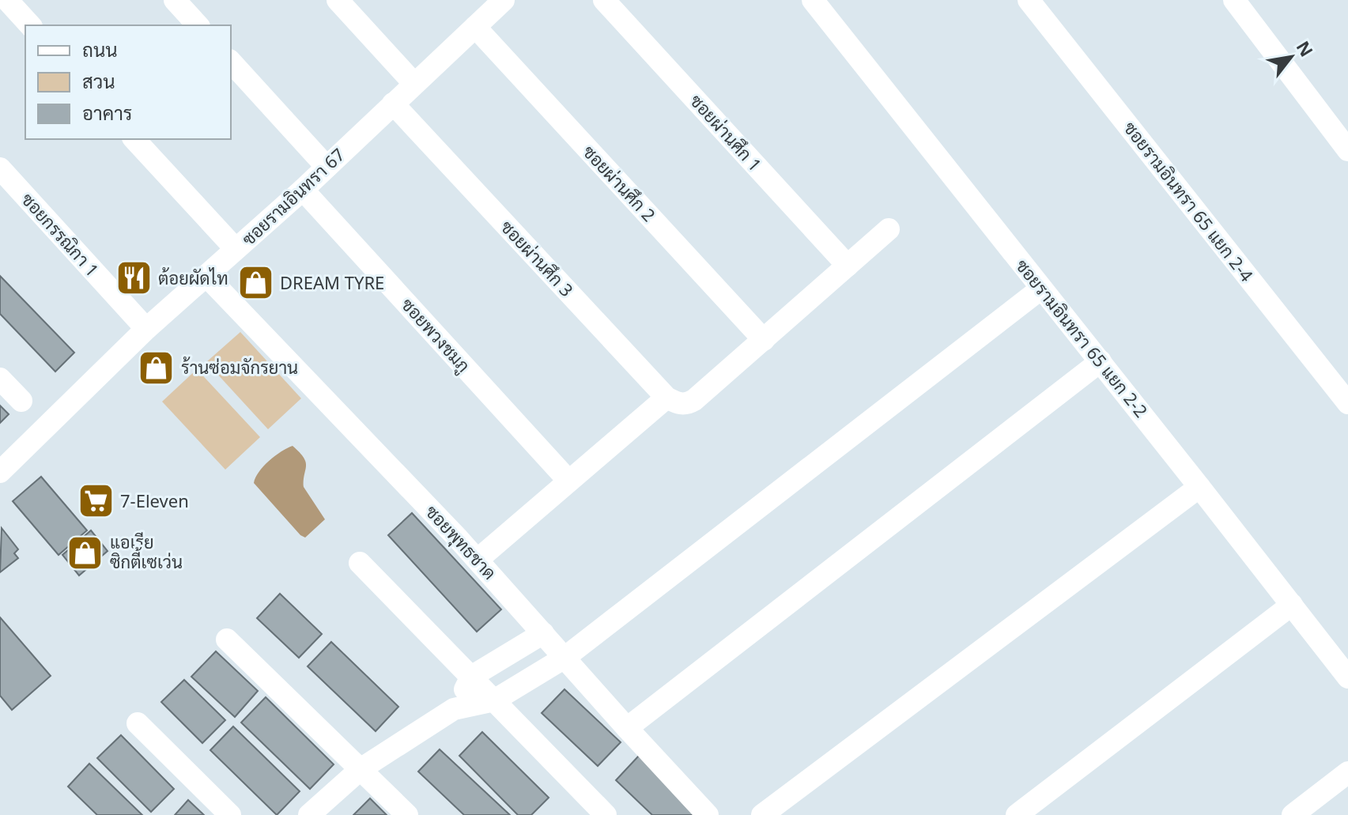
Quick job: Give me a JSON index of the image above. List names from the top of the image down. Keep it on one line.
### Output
{"streets":{"street":["ซอยผ่านศึก 1","ซอยผ่านศึก 2","ซอยรามอินทรา 67","ซอยรามอินทรา 65 แยก 2-4","ซอยกรรณิกา 1","ซอยผ่านศึก 3","ซอยพวงชมภู","ซอยรามอินทรา 65 แยก 2-2","ซอยพุทธชาด"]},"crossings":[["ซอยผ่านศึก 2","ซอยรามอินทรา 67"],["ซอยรามอินทรา 67","ซอยกรรณิกา 1"],["ซอยรามอินทรา 67","ซอยผ่านศึก 3"],["ซอยรามอินทรา 67","ซอยพวงชมภู"],["ซอยรามอินทรา 67","ซอยพุทธชาด"]],"places":{"restaurant":["ต้อยผัดไท"],"shop":["DREAM TYRE","ร้านซ่อมจักรยาน","แอเรีย ซิกตี้เซเว่น"],"supermarket":["7-Eleven"]},"legend":["ถนน","สวน","อาคาร"],"north":"top right"}
